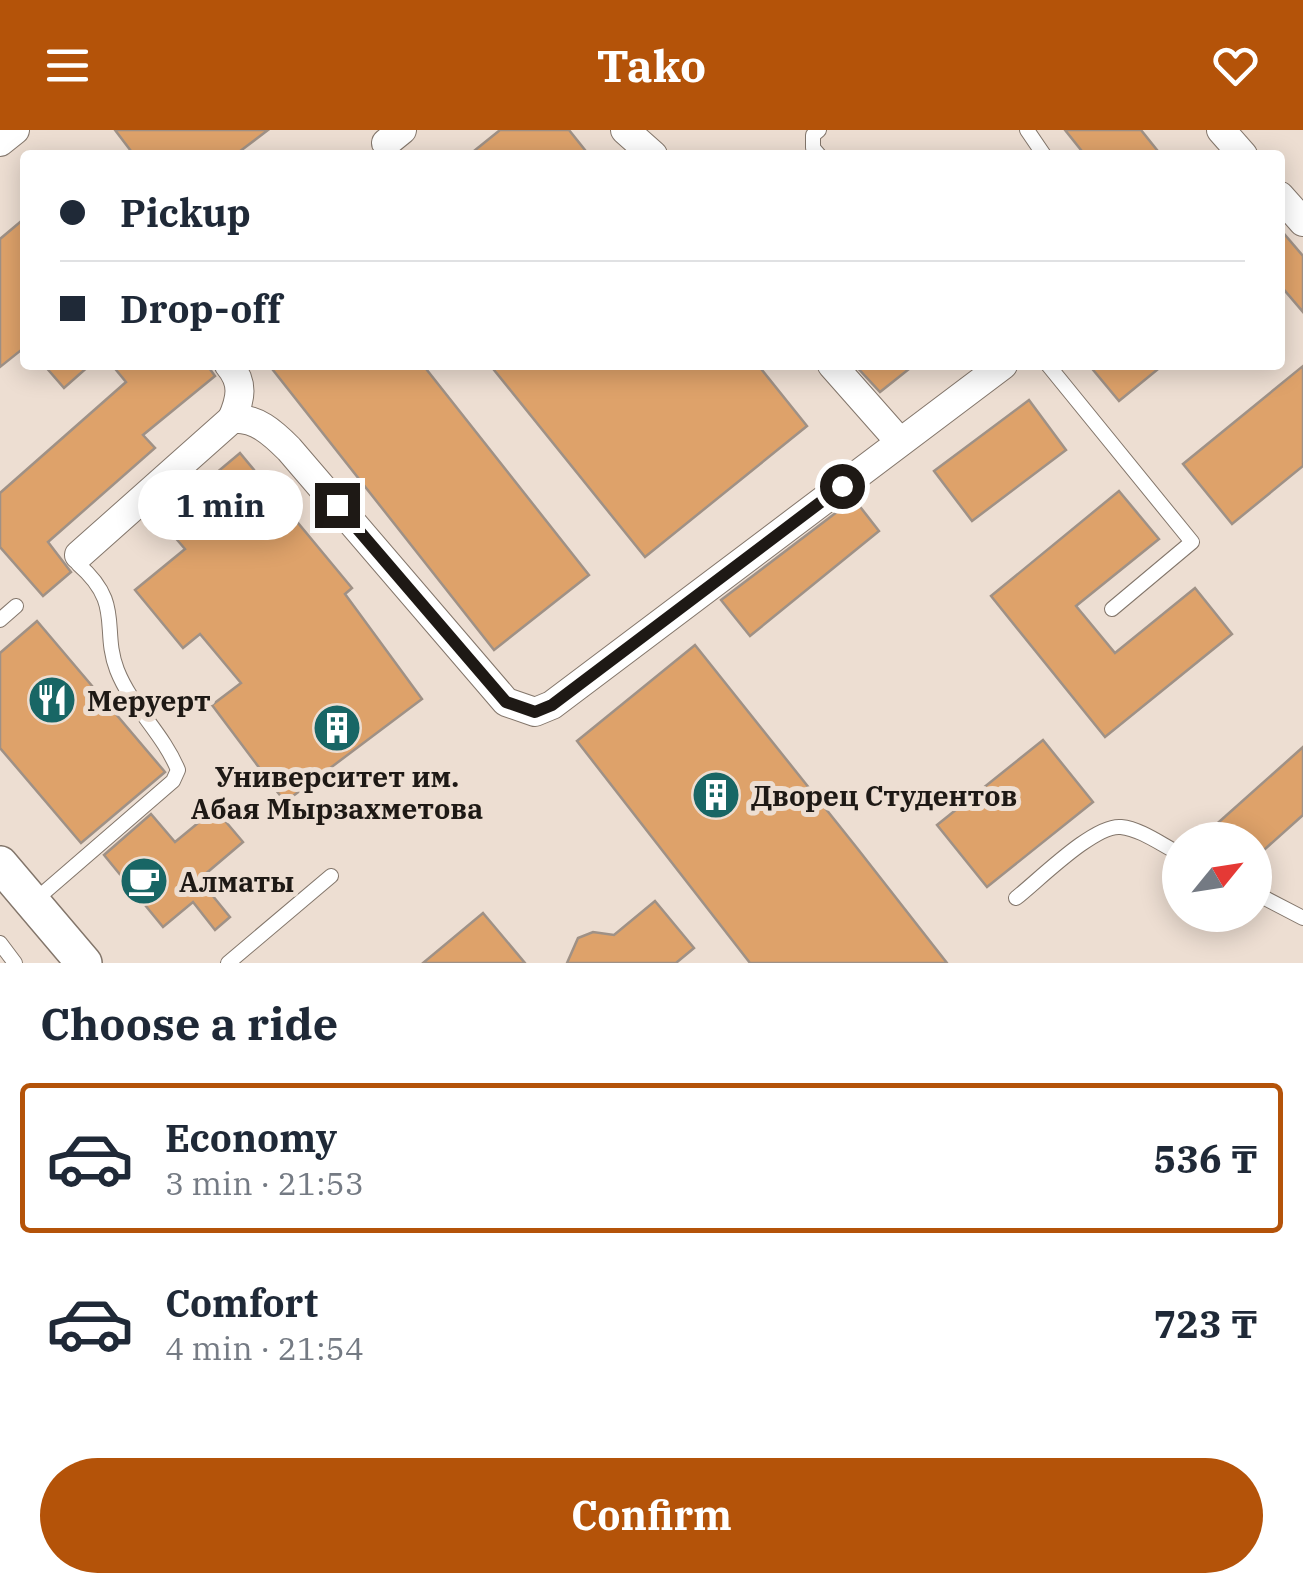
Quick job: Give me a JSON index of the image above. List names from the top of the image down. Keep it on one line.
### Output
{"places":{"restaurant":["Меруерт"],"building":["Университет им. Абая Мырзахметова","Дворец Студентов"],"cafe":["Алматы"]},"north":"top right","page":{"header":"Tako","banner":["Pickup","Drop-off"],"bubble":"1 min","heading":"Choose a ride","list":[{"name":"Economy","note":"3 min · 21:53","value":"536 ₸"},{"name":"Comfort","note":"4 min · 21:54","value":"723 ₸"}],"buttons":"Confirm"}}
